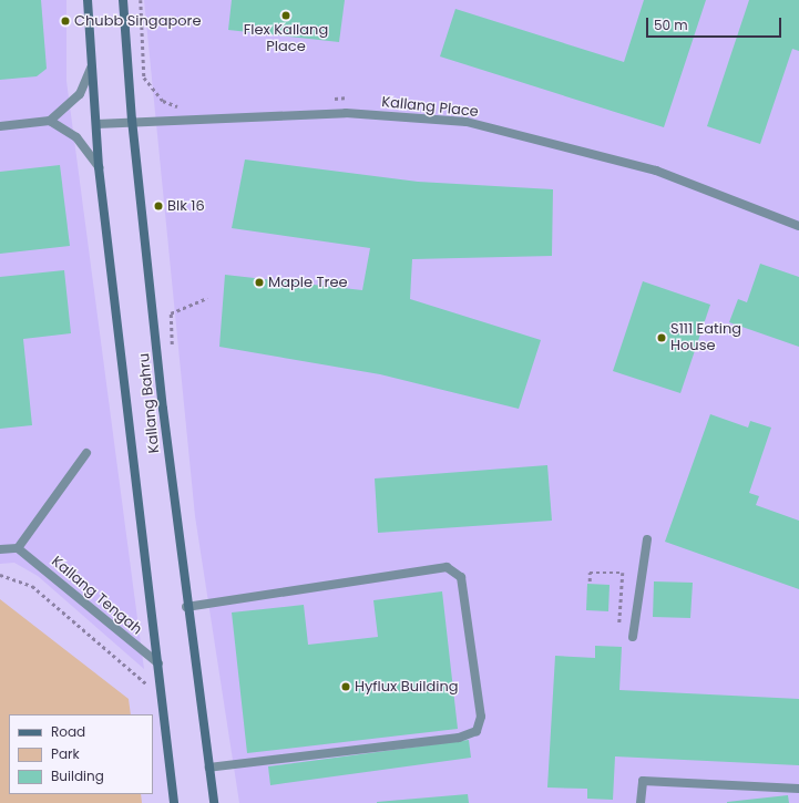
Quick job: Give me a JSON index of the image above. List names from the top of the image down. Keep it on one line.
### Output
{"streets":{"main road":["Kallang Bahru"],"street":["Kallang Place","Kallang Tengah"]},"crossings":[["Kallang Place","Kallang Bahru"],["Kallang Bahru","Kallang Tengah"]],"places":["Flex Kallang Place","Chubb Singapore","Blk 16","Maple Tree","S111 Eating House","Hyflux Building"],"legend":["Road","Park","Building"],"scale_bar":"50 m"}
